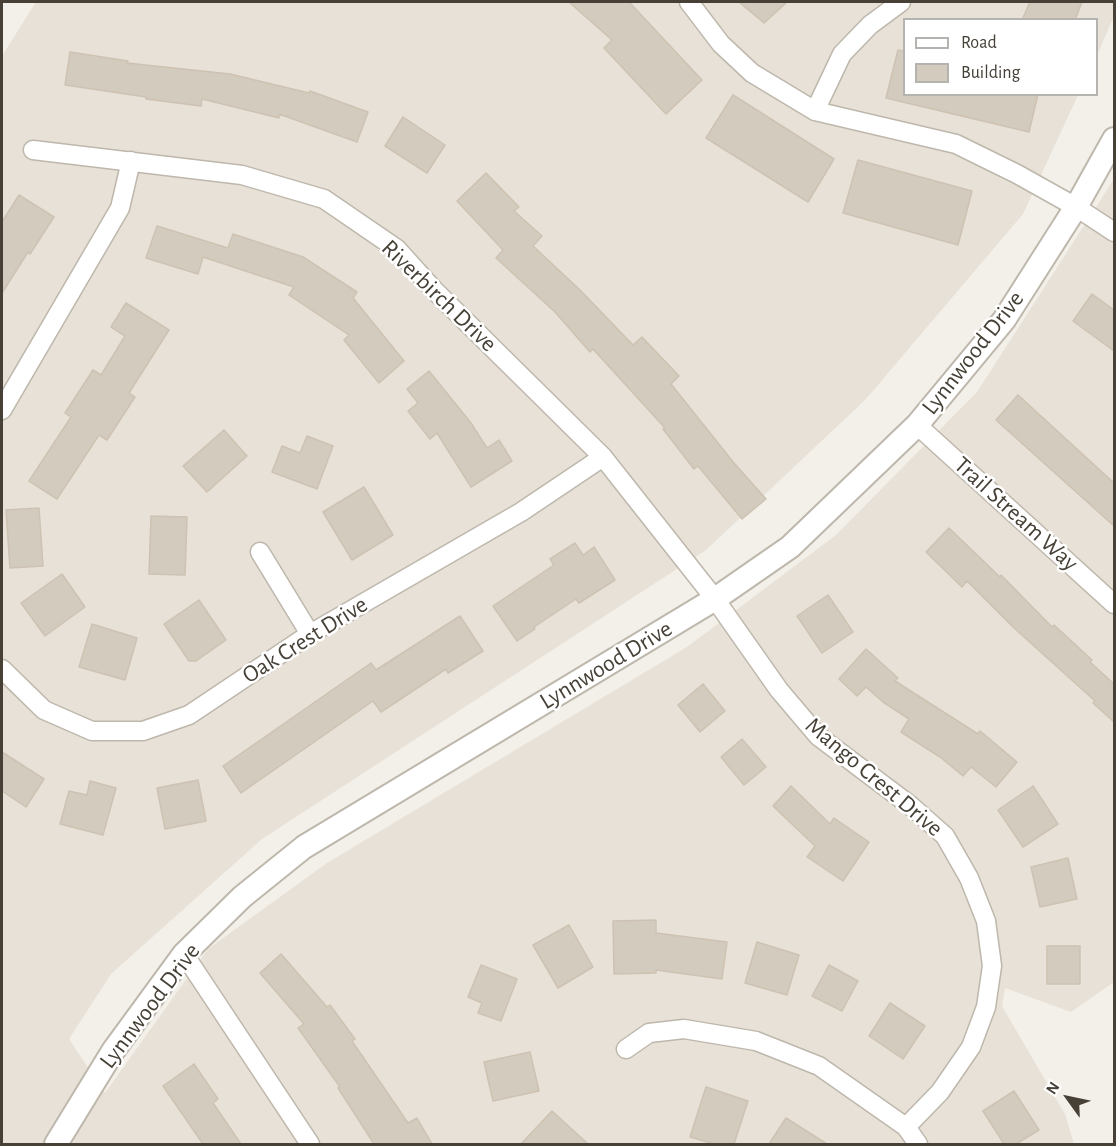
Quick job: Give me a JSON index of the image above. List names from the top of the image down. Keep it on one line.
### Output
{"streets":{"street":["Riverbirch Drive","Lynnwood Drive","Trail Stream Way","Oak Crest Drive","Mango Crest Drive"]},"crossings":[["Riverbirch Drive","Lynnwood Drive"],["Riverbirch Drive","Oak Crest Drive"],["Riverbirch Drive","Mango Crest Drive"],["Lynnwood Drive","Trail Stream Way"],["Lynnwood Drive","Mango Crest Drive"]],"legend":["Road","Building"],"north":"top left"}
